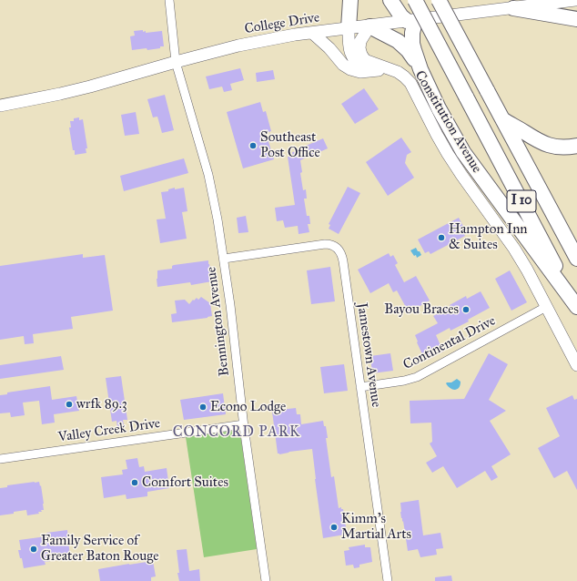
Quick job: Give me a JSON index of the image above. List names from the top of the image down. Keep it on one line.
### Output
{"streets":{"highway":["I 10"],"street":["College Drive","Constitution Avenue","Bennington Avenue","Continental Drive","Jamestown Avenue","Valley Creek Drive"]},"crossings":[["College Drive","Constitution Avenue"],["College Drive","Bennington Avenue"],["Constitution Avenue","Continental Drive"],["Bennington Avenue","Jamestown Avenue"],["Bennington Avenue","Valley Creek Drive"],["Continental Drive","Jamestown Avenue"]],"districts":["CONCORD PARK"],"places":["Southeast Post Office","Hampton Inn & Suites","Bayou Braces","wrfk 89.3","Econo Lodge","Comfort Suites","Kimm's Martial Arts","Family Service of Greater Baton Rouge"]}
